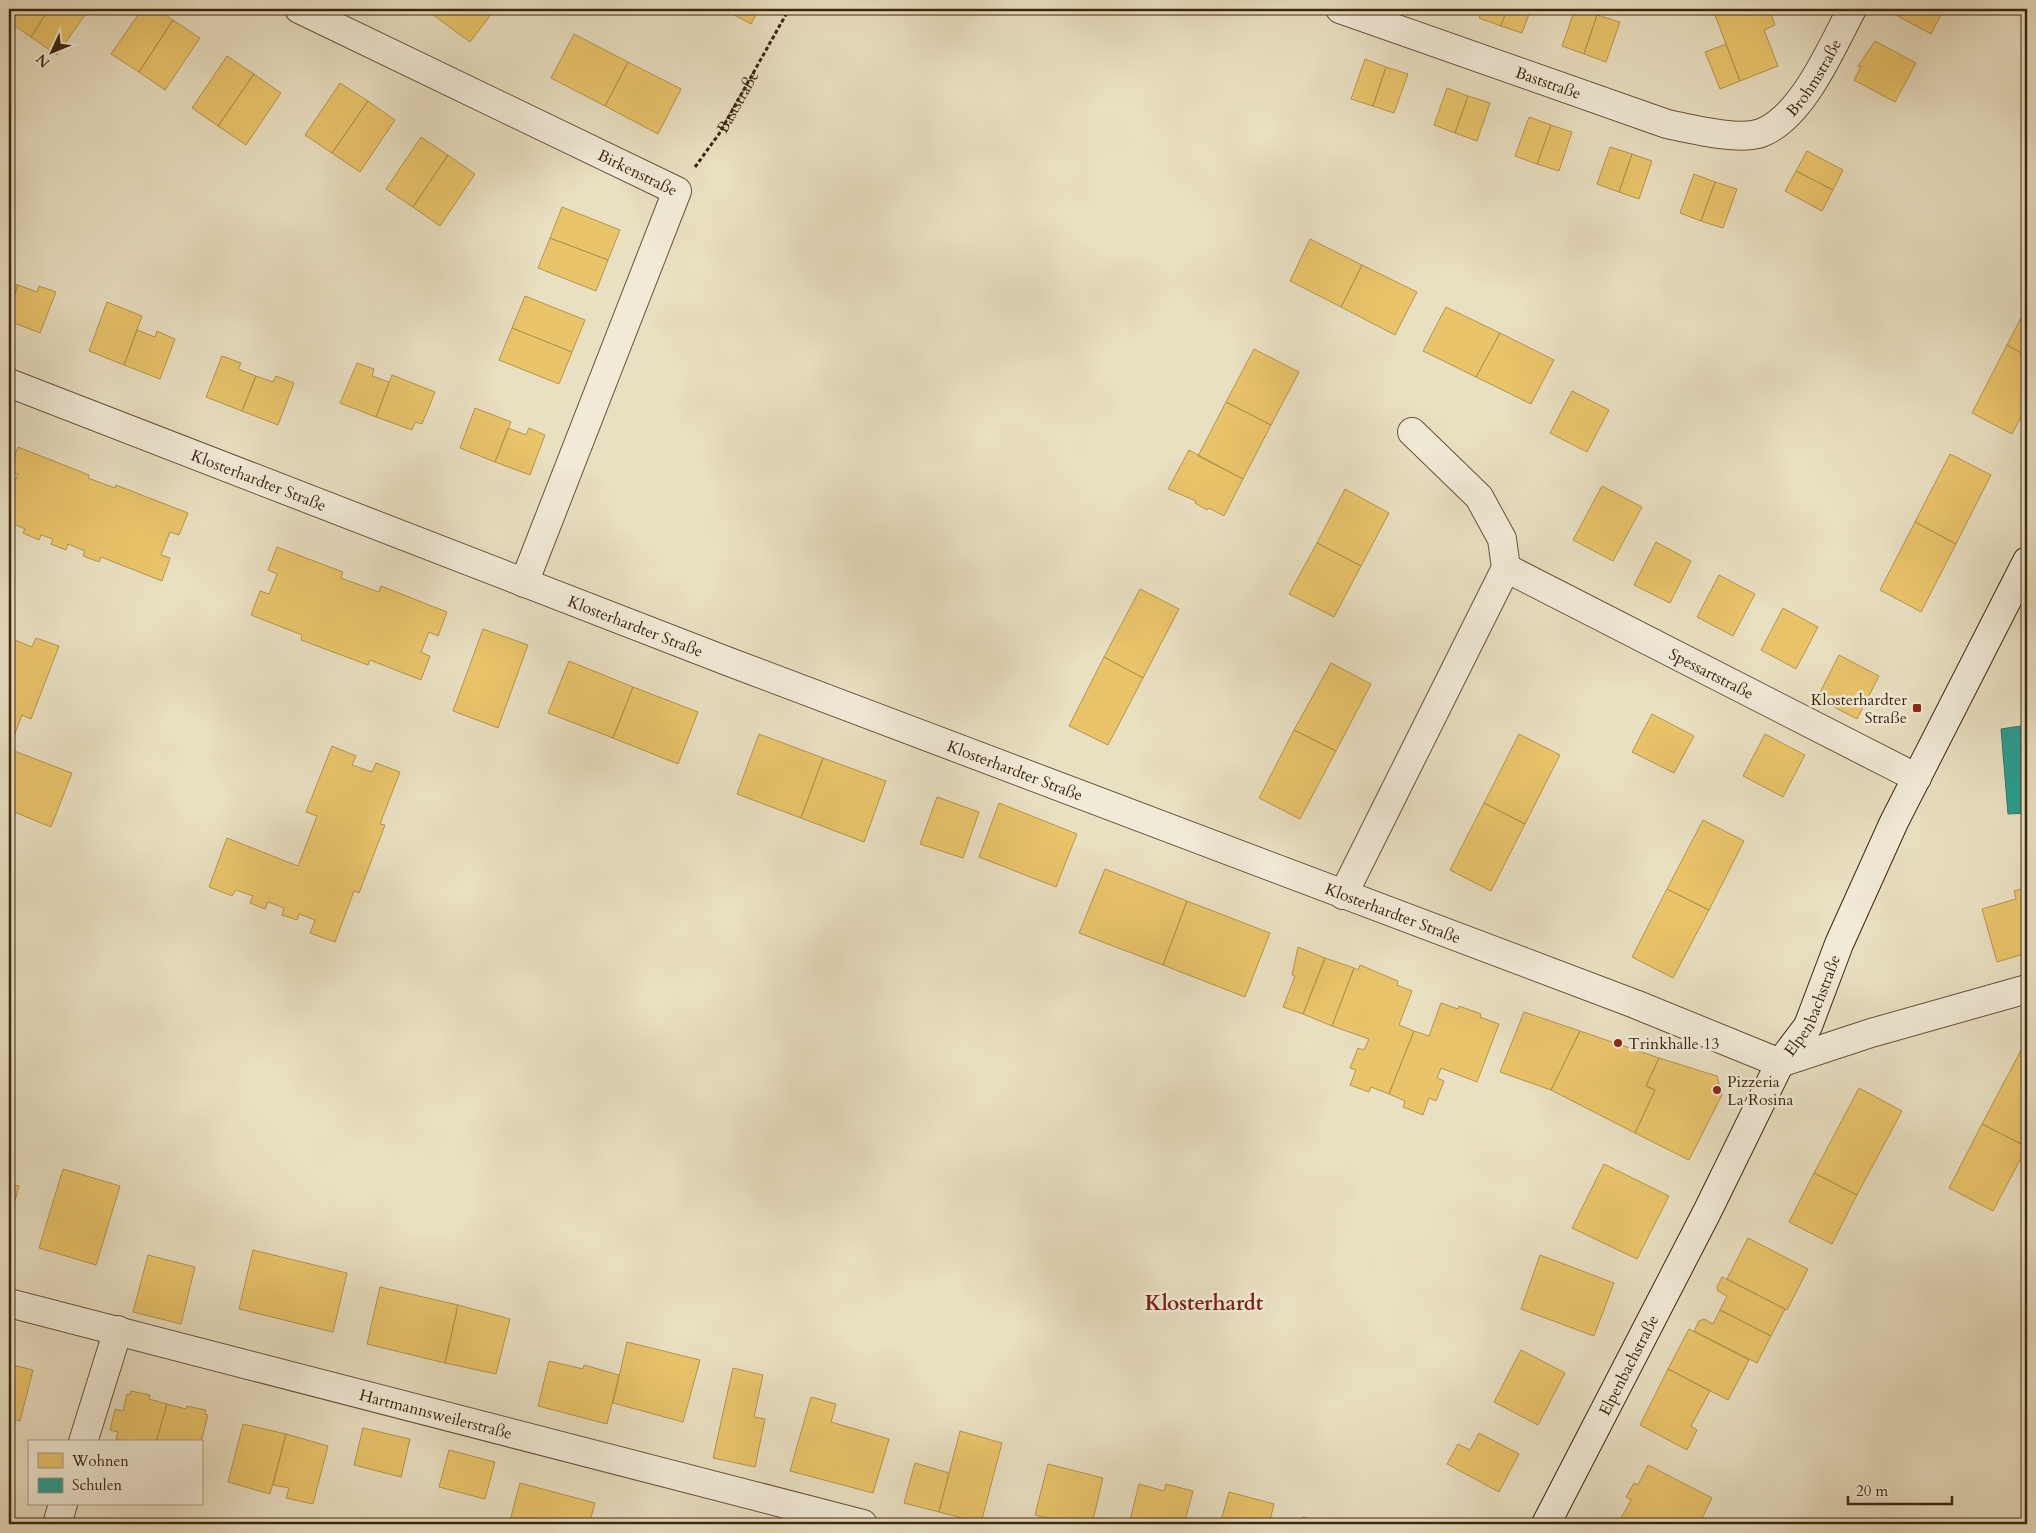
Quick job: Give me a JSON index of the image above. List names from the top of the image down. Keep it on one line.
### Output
{"streets":{"street":["Brohmstraße","Baststraße","Birkenstraße","Klosterhardter Straße","Spessartstraße","Elpenbachstraße","Hartmannsweilerstraße"]},"crossings":[["Brohmstraße","Baststraße"],["Baststraße","Birkenstraße"],["Birkenstraße","Klosterhardter Straße"],["Klosterhardter Straße","Elpenbachstraße"],["Spessartstraße","Elpenbachstraße"]],"districts":["Klosterhardt"],"places":{"transit":["Klosterhardter Straße"],"other":["Trinkhalle 13","Pizzeria La Rosina"]},"legend":["Wohnen","Schulen"],"scale_bar":"20 m","north":"bottom left"}
